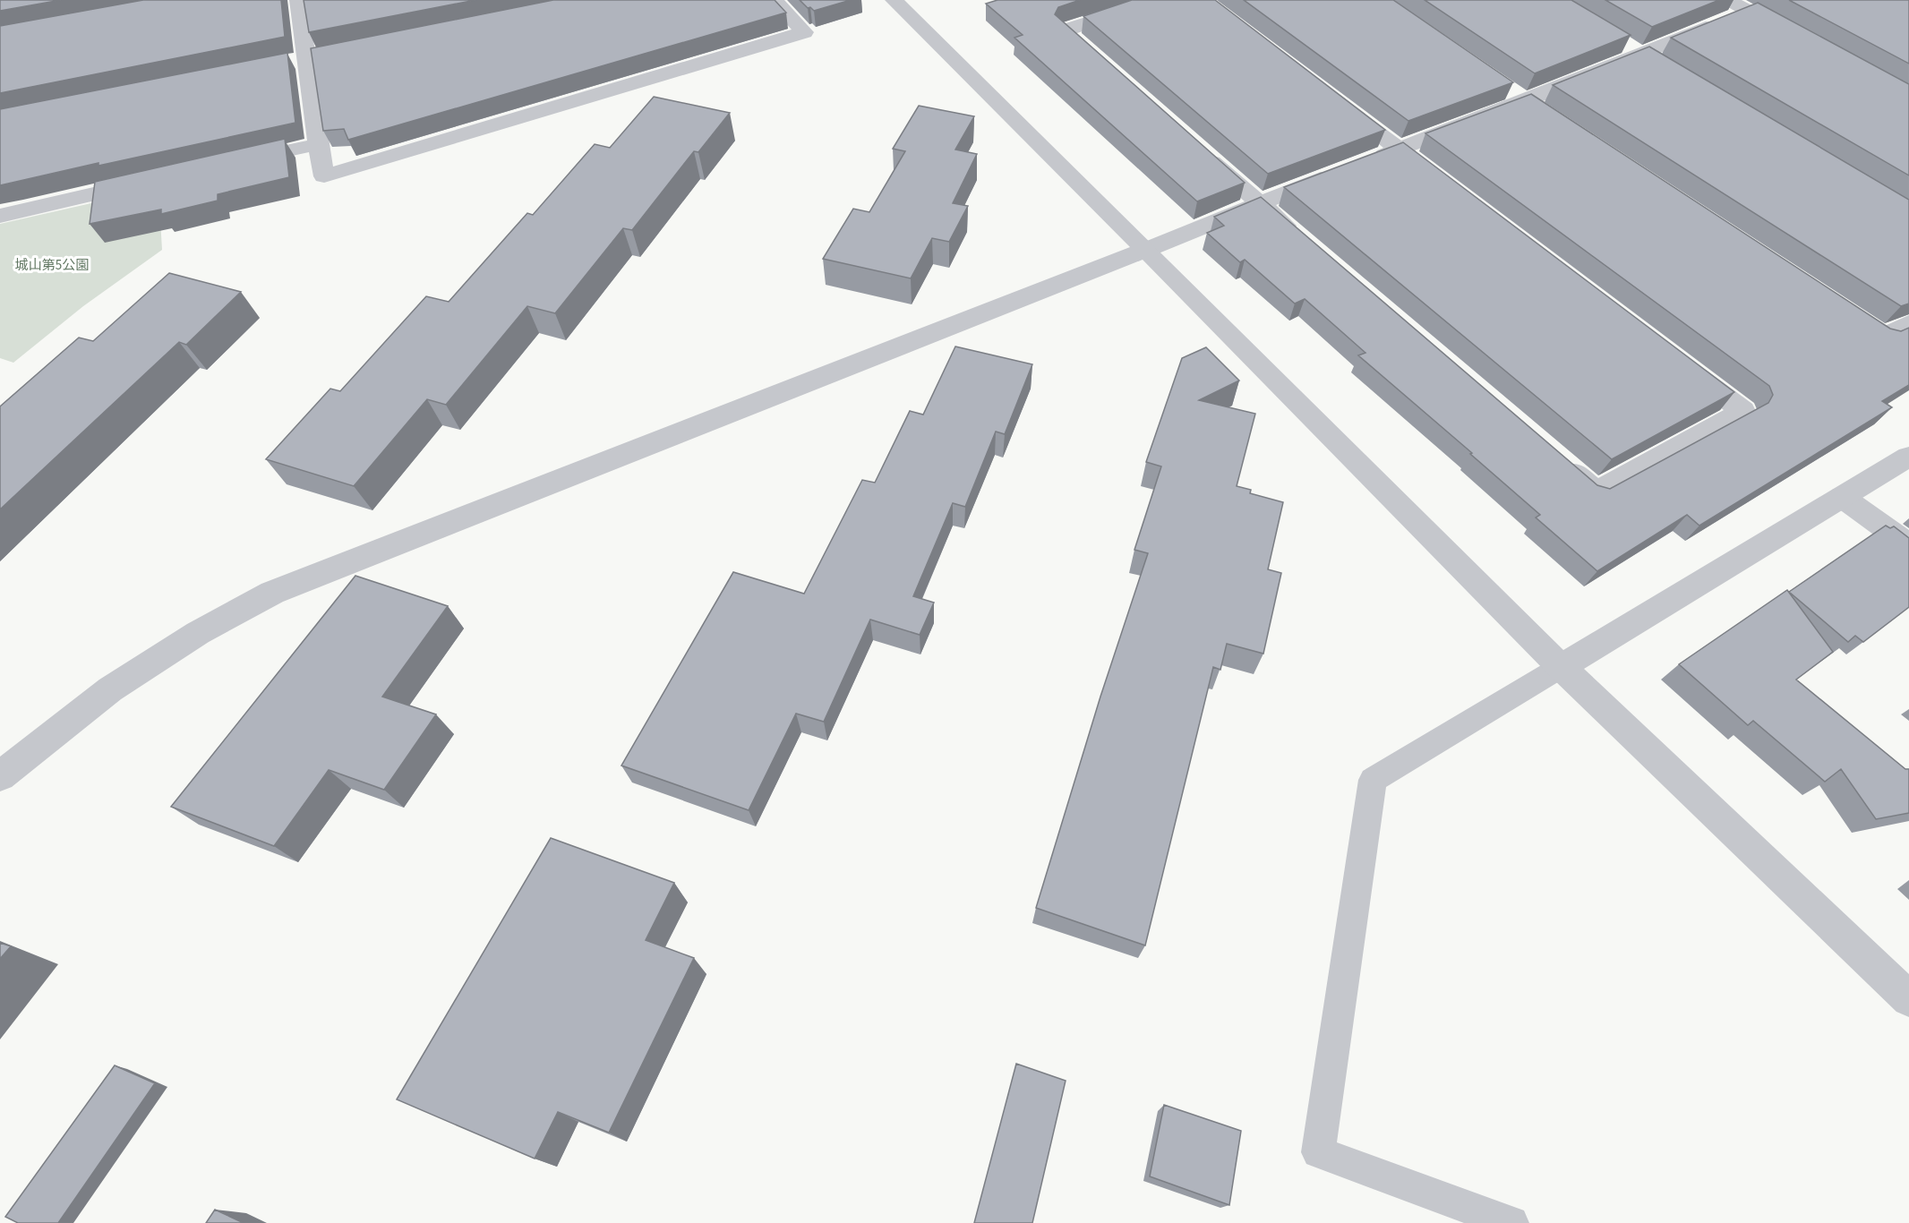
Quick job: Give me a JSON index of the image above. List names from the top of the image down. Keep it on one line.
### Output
{"parks":["城山第5公園"]}
